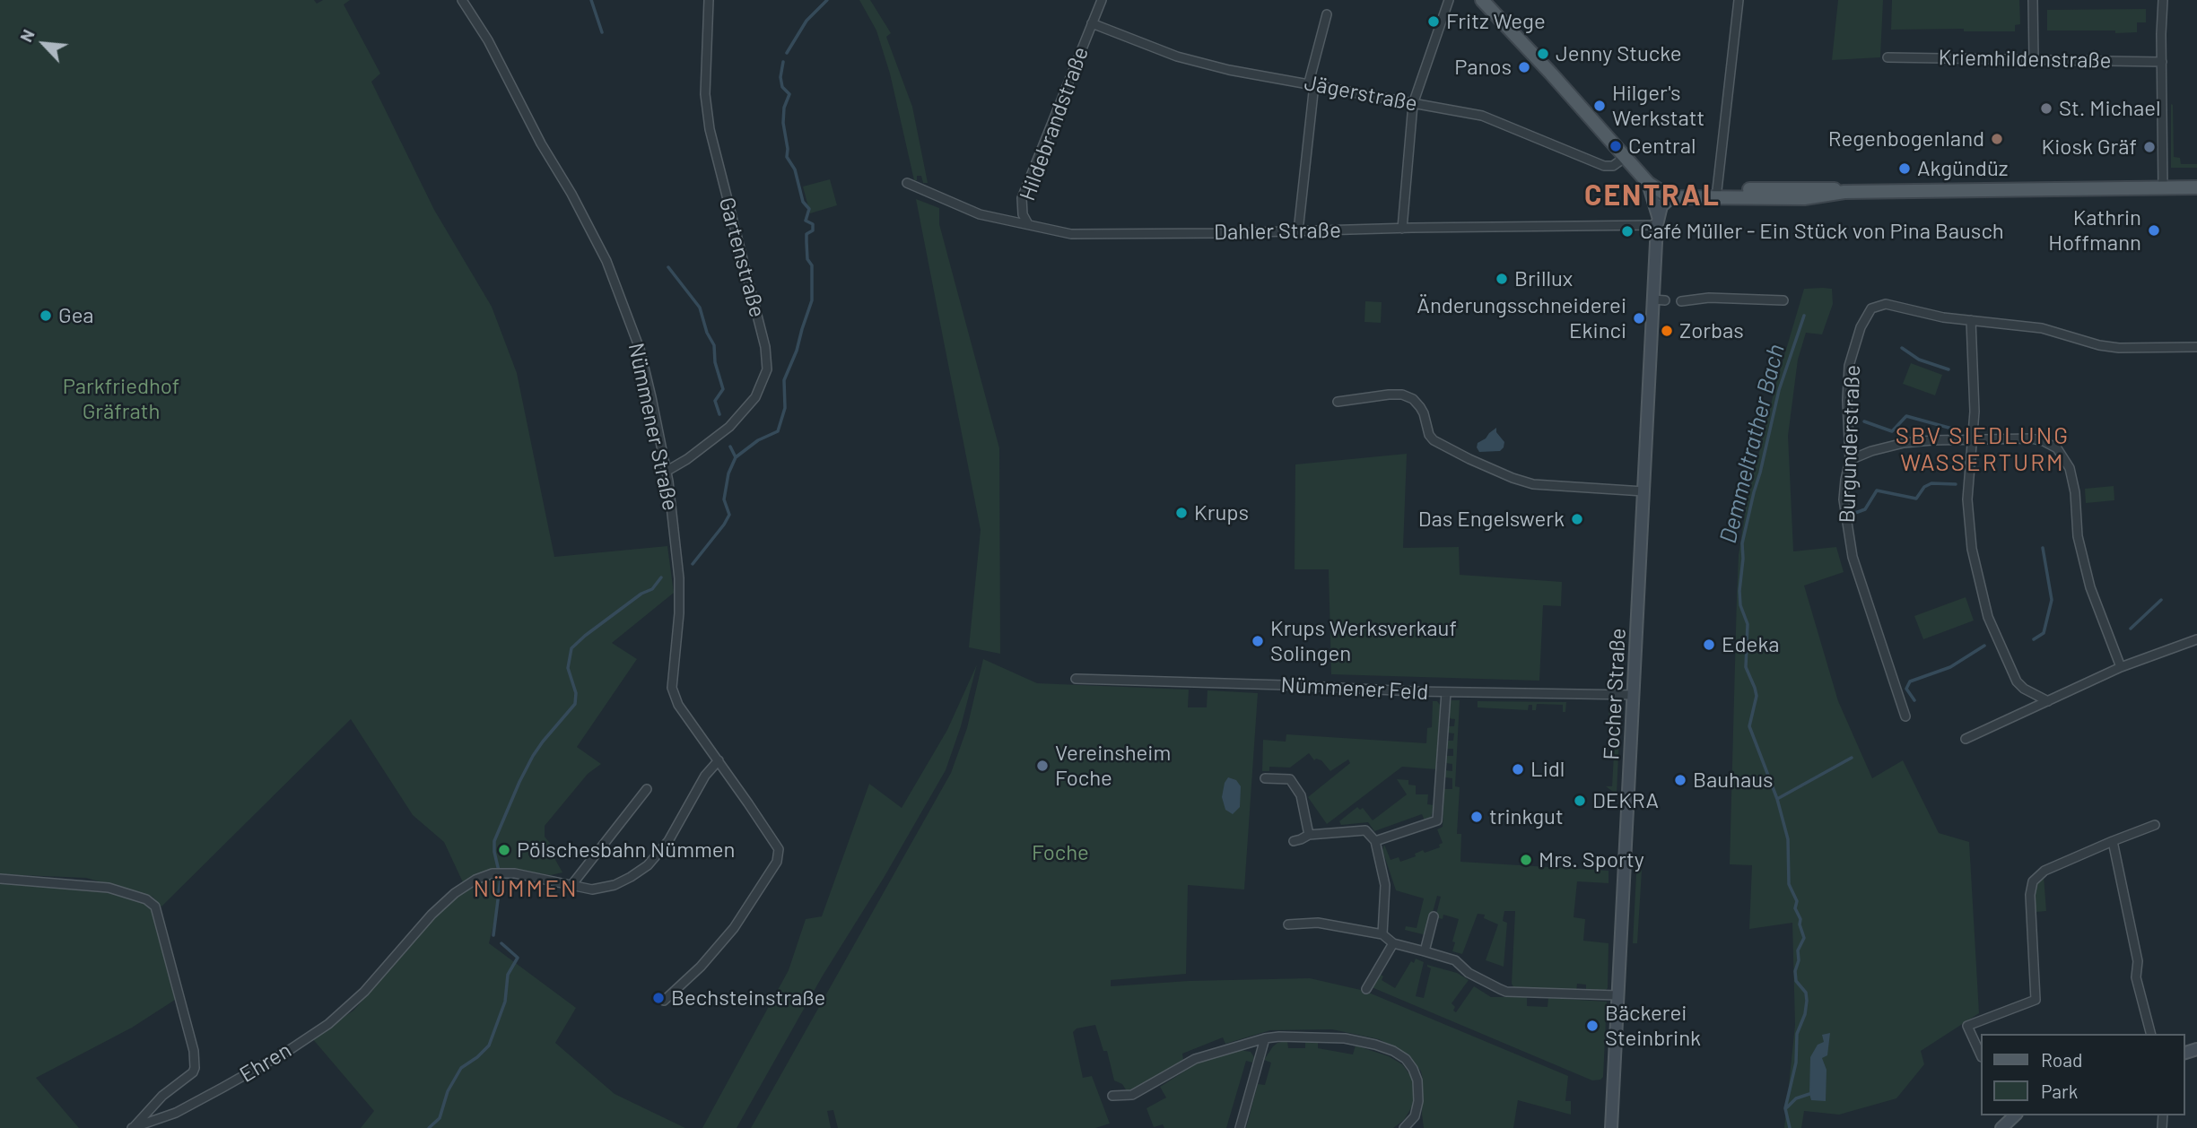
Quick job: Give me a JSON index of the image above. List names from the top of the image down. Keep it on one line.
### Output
{"streets":{"main road":["Focher Straße"],"street":["Kriemhildenstraße","Jägerstraße","Hildebrandstraße","Dahler Straße","Gartenstraße","Nümmener Straße","Burgunderstraße","Nümmener Feld","Ehren"]},"crossings":[["Jägerstraße","Hildebrandstraße"],["Hildebrandstraße","Dahler Straße"],["Dahler Straße","Focher Straße"],["Gartenstraße","Nümmener Straße"],["Nümmener Feld","Focher Straße"]],"districts":["CENTRAL","SBV SIEDLUNG WASSERTURM","NÜMMEN"],"water":["Demmeltrather Bach"],"parks":["Parkfriedhof Gräfrath","Foche"],"places":["Fritz Wege","Jenny Stucke","Panos","Hilger's Werkstatt","St. Michael","Regenbogenland","Central","Kiosk Gräf","Akgündüz","Kathrin Hoffmann","Café Müller - Ein Stück von Pina Bausch","Brillux","Gea","Änderungsschneiderei Ekinci","Zorbas","Krups","Das Engelswerk","Krups Werksverkauf Solingen","Edeka","Vereinsheim Foche","Lidl","Bauhaus","DEKRA","trinkgut","Pölschesbahn Nümmen","Mrs. Sporty","Bechsteinstraße","Bäckerei Steinbrink"],"legend":["Road","Park"],"north":"top left"}
